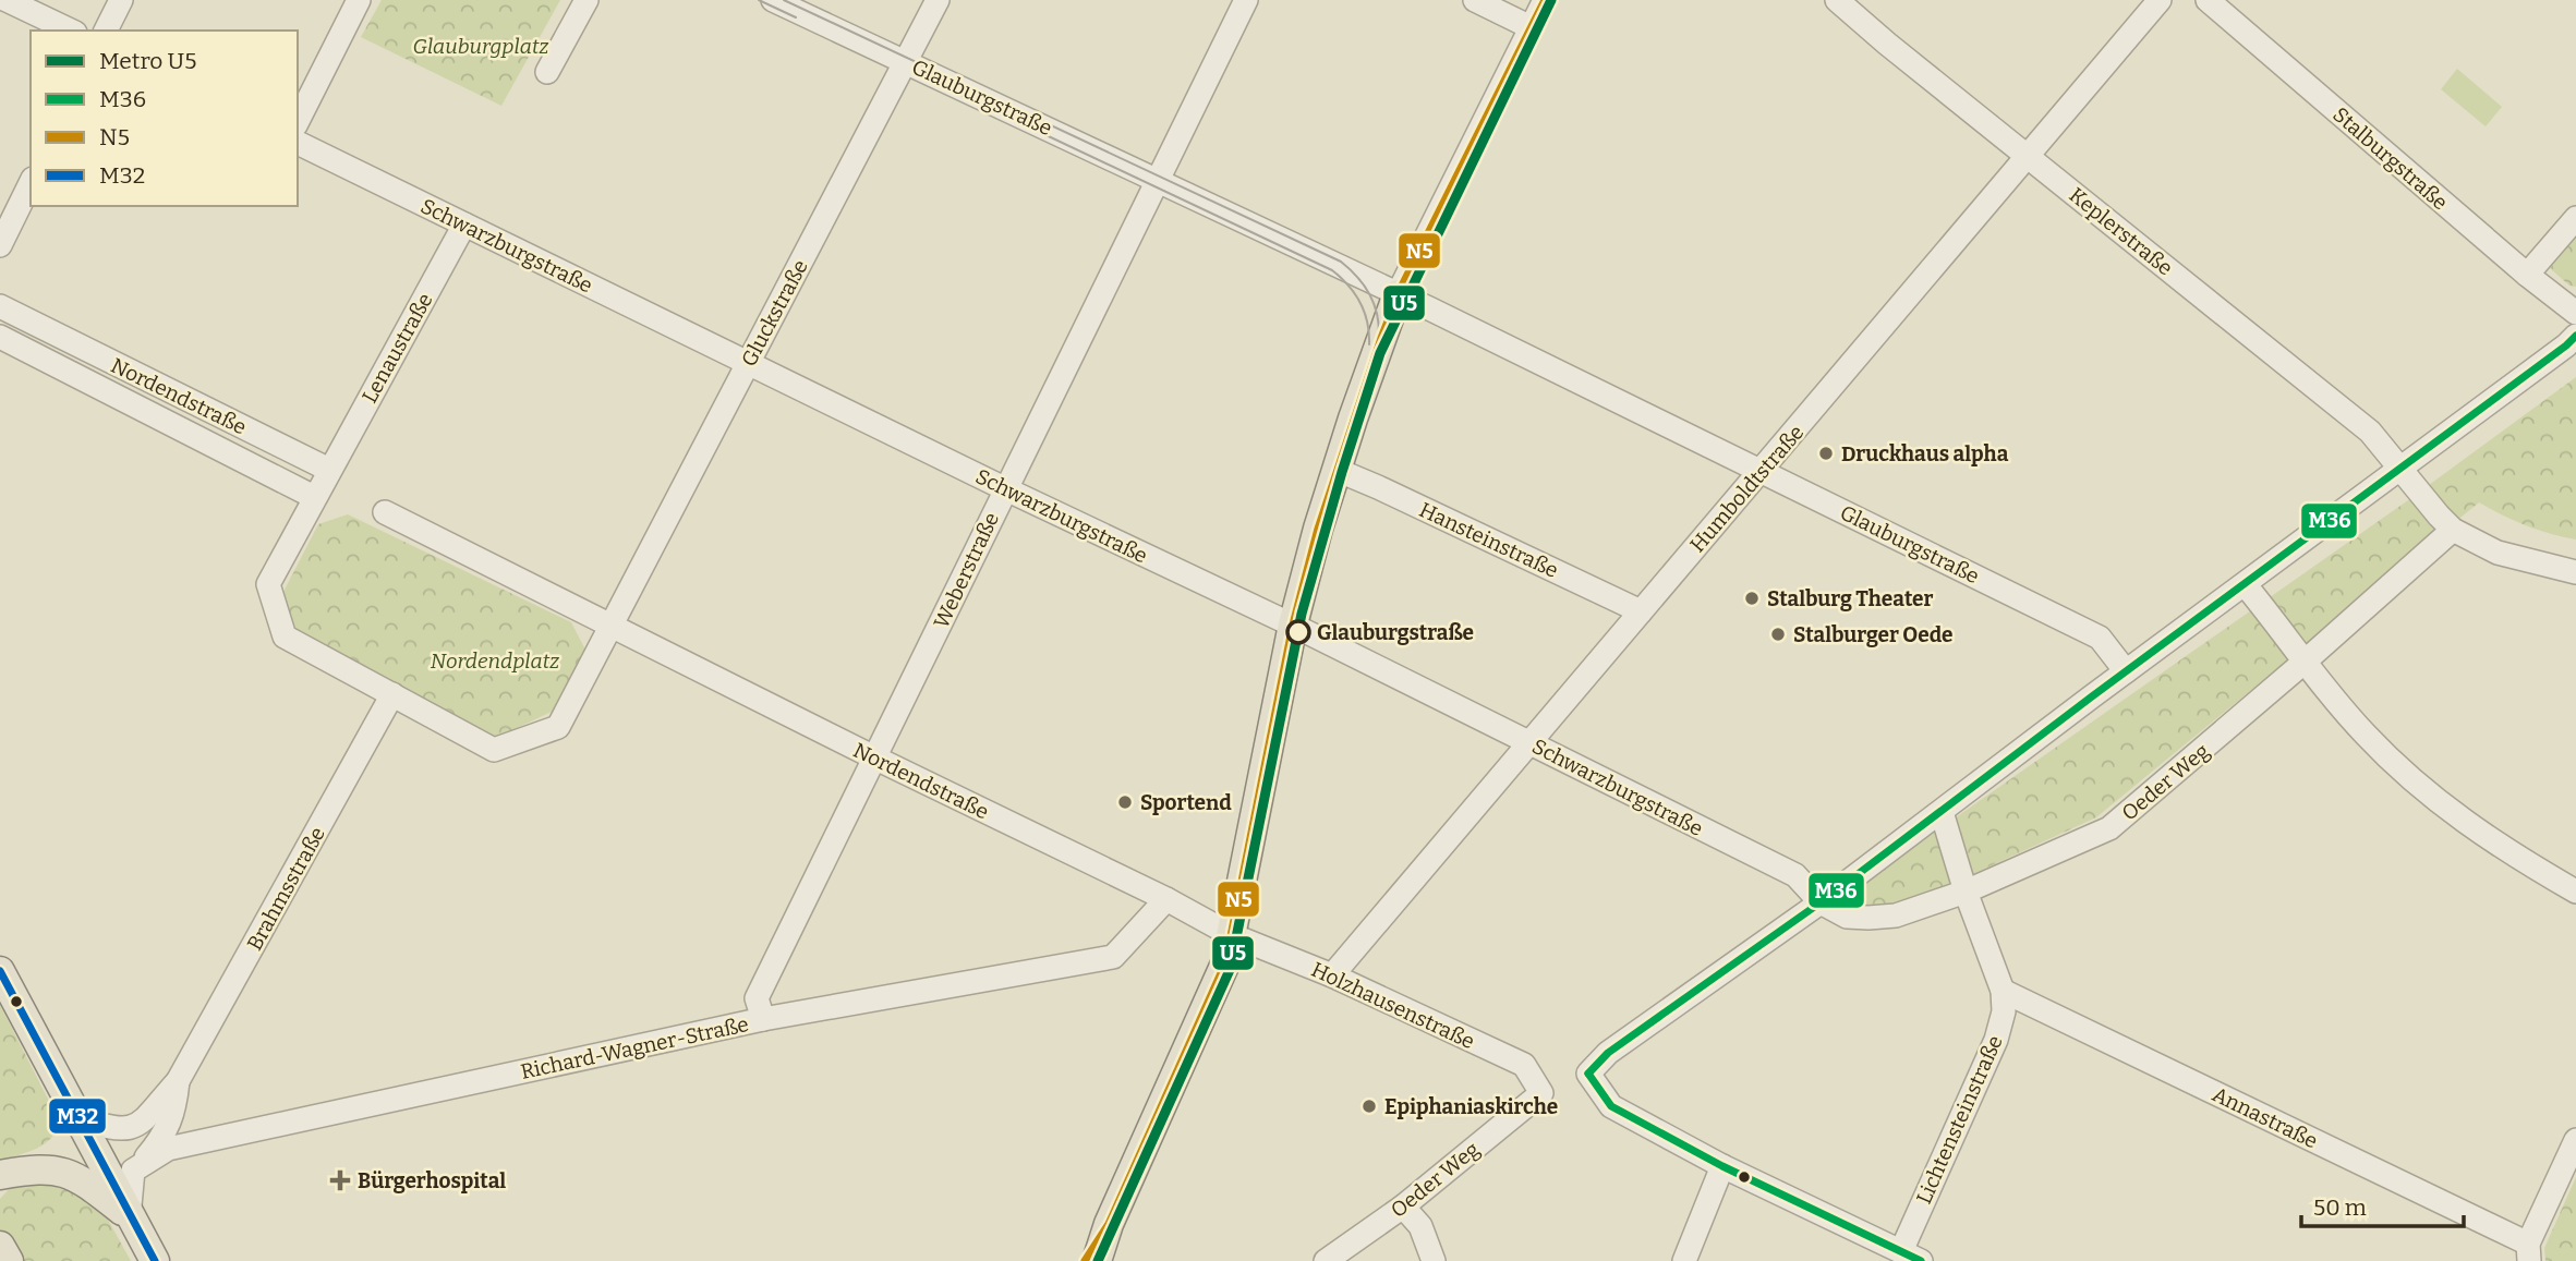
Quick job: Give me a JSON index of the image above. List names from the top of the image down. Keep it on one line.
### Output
{"streets":{"street":["Glauburgstraße","Stalburgstraße","Keplerstraße","Schwarzburgstraße","Gluckstraße","Lenaustraße","Nordendstraße","Humboldtstraße","Hansteinstraße","Weberstraße","Oeder Weg","Brahmsstraße","Holzhausenstraße","Richard-Wagner-Straße","Annastraße","Lichtensteinstraße"]},"crossings":[["Glauburgstraße","Gluckstraße"],["Glauburgstraße","Humboldtstraße"],["Glauburgstraße","Weberstraße"],["Keplerstraße","Humboldtstraße"],["Keplerstraße","Oeder Weg"],["Schwarzburgstraße","Gluckstraße"],["Schwarzburgstraße","Lenaustraße"],["Schwarzburgstraße","Humboldtstraße"],["Schwarzburgstraße","Weberstraße"],["Schwarzburgstraße","Oeder Weg"],["Gluckstraße","Nordendstraße"],["Lenaustraße","Nordendstraße"],["Nordendstraße","Weberstraße"],["Nordendstraße","Holzhausenstraße"],["Nordendstraße","Richard-Wagner-Straße"],["Humboldtstraße","Hansteinstraße"],["Humboldtstraße","Holzhausenstraße"],["Weberstraße","Richard-Wagner-Straße"],["Oeder Weg","Holzhausenstraße"],["Oeder Weg","Lichtensteinstraße"],["Brahmsstraße","Richard-Wagner-Straße"],["Annastraße","Lichtensteinstraße"]],"parks":["Glauburgplatz","Nordendplatz"],"places":{"other":["Druckhaus alpha","Stalburg Theater","Glauburgstraße","Stalburger Oede","Sportend","Epiphaniaskirche"],"health":["Bürgerhospital"]},"lines":["metro line U5","transit line N5","transit line M36","transit line M32"],"legend":["Metro U5","M36","N5","M32"],"scale_bar":"50 m"}
